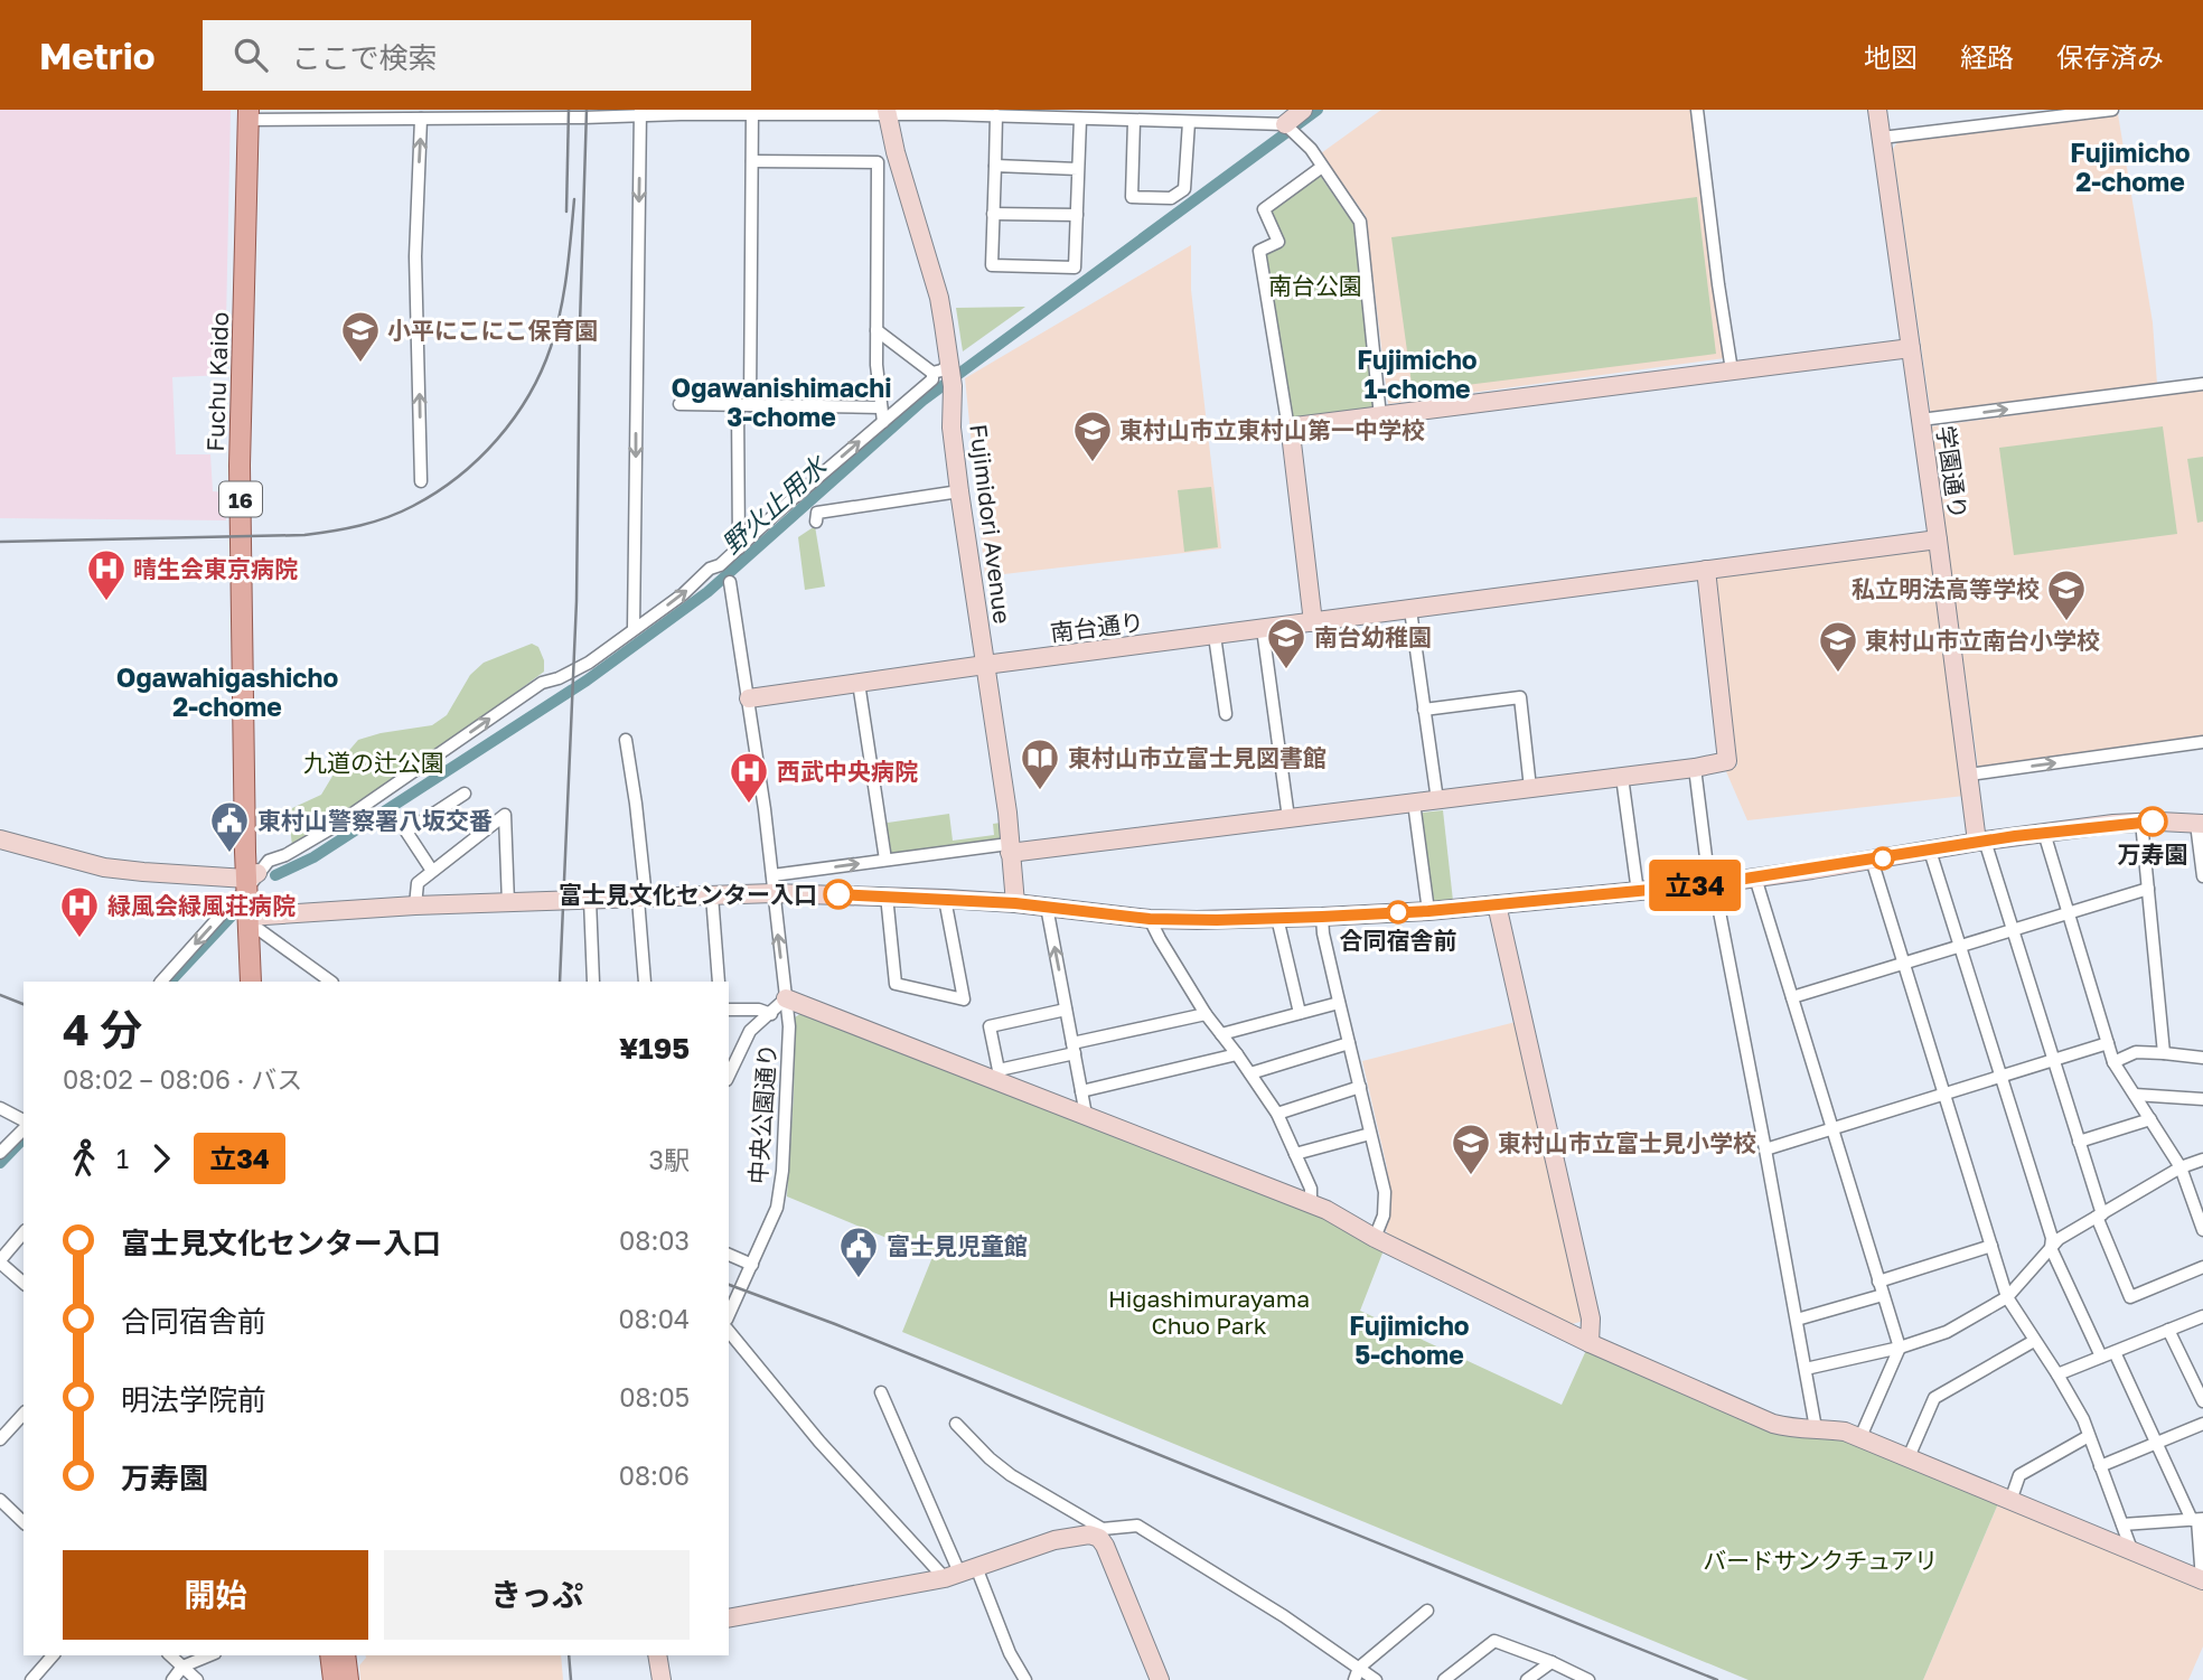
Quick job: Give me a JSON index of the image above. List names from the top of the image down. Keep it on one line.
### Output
{"streets":{"main road":["Fuchu Kaido","16"],"street":["学園通り","Fujimidori Avenue","南台通り","中央公園通り"]},"crossings":[["学園通り","南台通り"],["Fujimidori Avenue","南台通り"],["南台通り","中央公園通り"]],"districts":["Fujimicho 2-chome","Fujimicho 1-chome","Ogawanishimachi 3-chome","Ogawahigashicho 2-chome","Fujimicho 5-chome"],"water":["野火止用水"],"parks":["南台公園","九道の辻公園","Higashimurayama Chuo Park","バードサンクチュアリ"],"places":{"school or university":["小平にこにこ保育園","東村山市立東村山第一中学校","私立明法高等学校","南台幼稚園","東村山市立南台小学校","東村山市立富士見小学校"],"hospital":["晴生会東京病院","西武中央病院","緑風会緑風荘病院"],"library":["東村山市立富士見図書館"],"other":["万寿園","富士見文化センター入口","合同宿舎前"],"public building":["東村山警察署八坂交番","富士見児童館"]},"lines":["bus line 立34"],"page":{"header":"Metrio","search":"ここで検索","nav":["地図","経路","保存済み"],"on_map":"立34","heading":["4 分","08:02 – 08:06 · バス","¥195"],"legs":["1","立34","3駅"],"list":[{"name":"富士見文化センター入口","value":"08:03"},{"name":"合同宿舎前","value":"08:04"},{"name":"明法学院前","value":"08:05"},{"name":"万寿園","value":"08:06"}],"buttons":["開始","きっぷ"]}}
